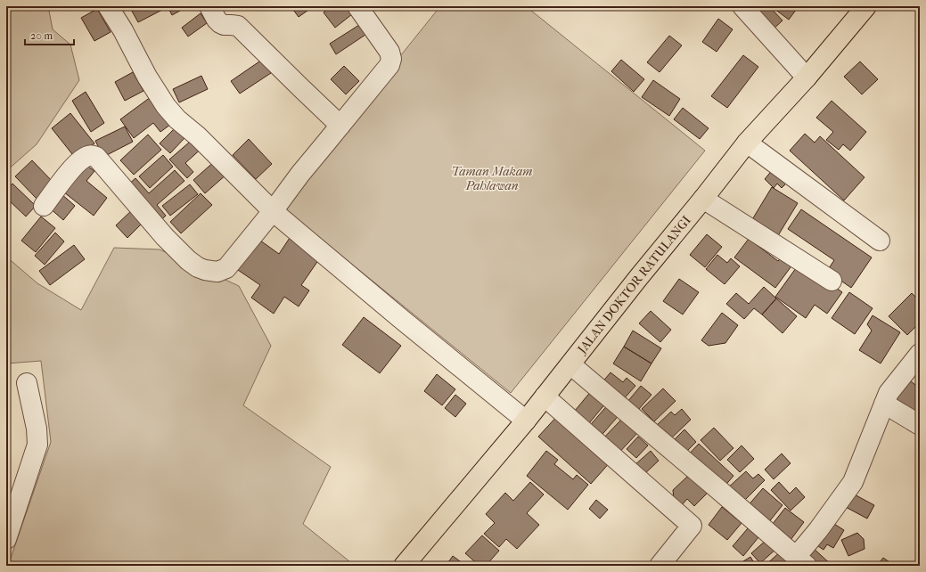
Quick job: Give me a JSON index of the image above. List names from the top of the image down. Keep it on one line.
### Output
{"streets":{"highway":["JALAN DOKTOR RATULANGI"]},"parks":["Taman Makam Pahlawan"],"scale_bar":"20 m"}
